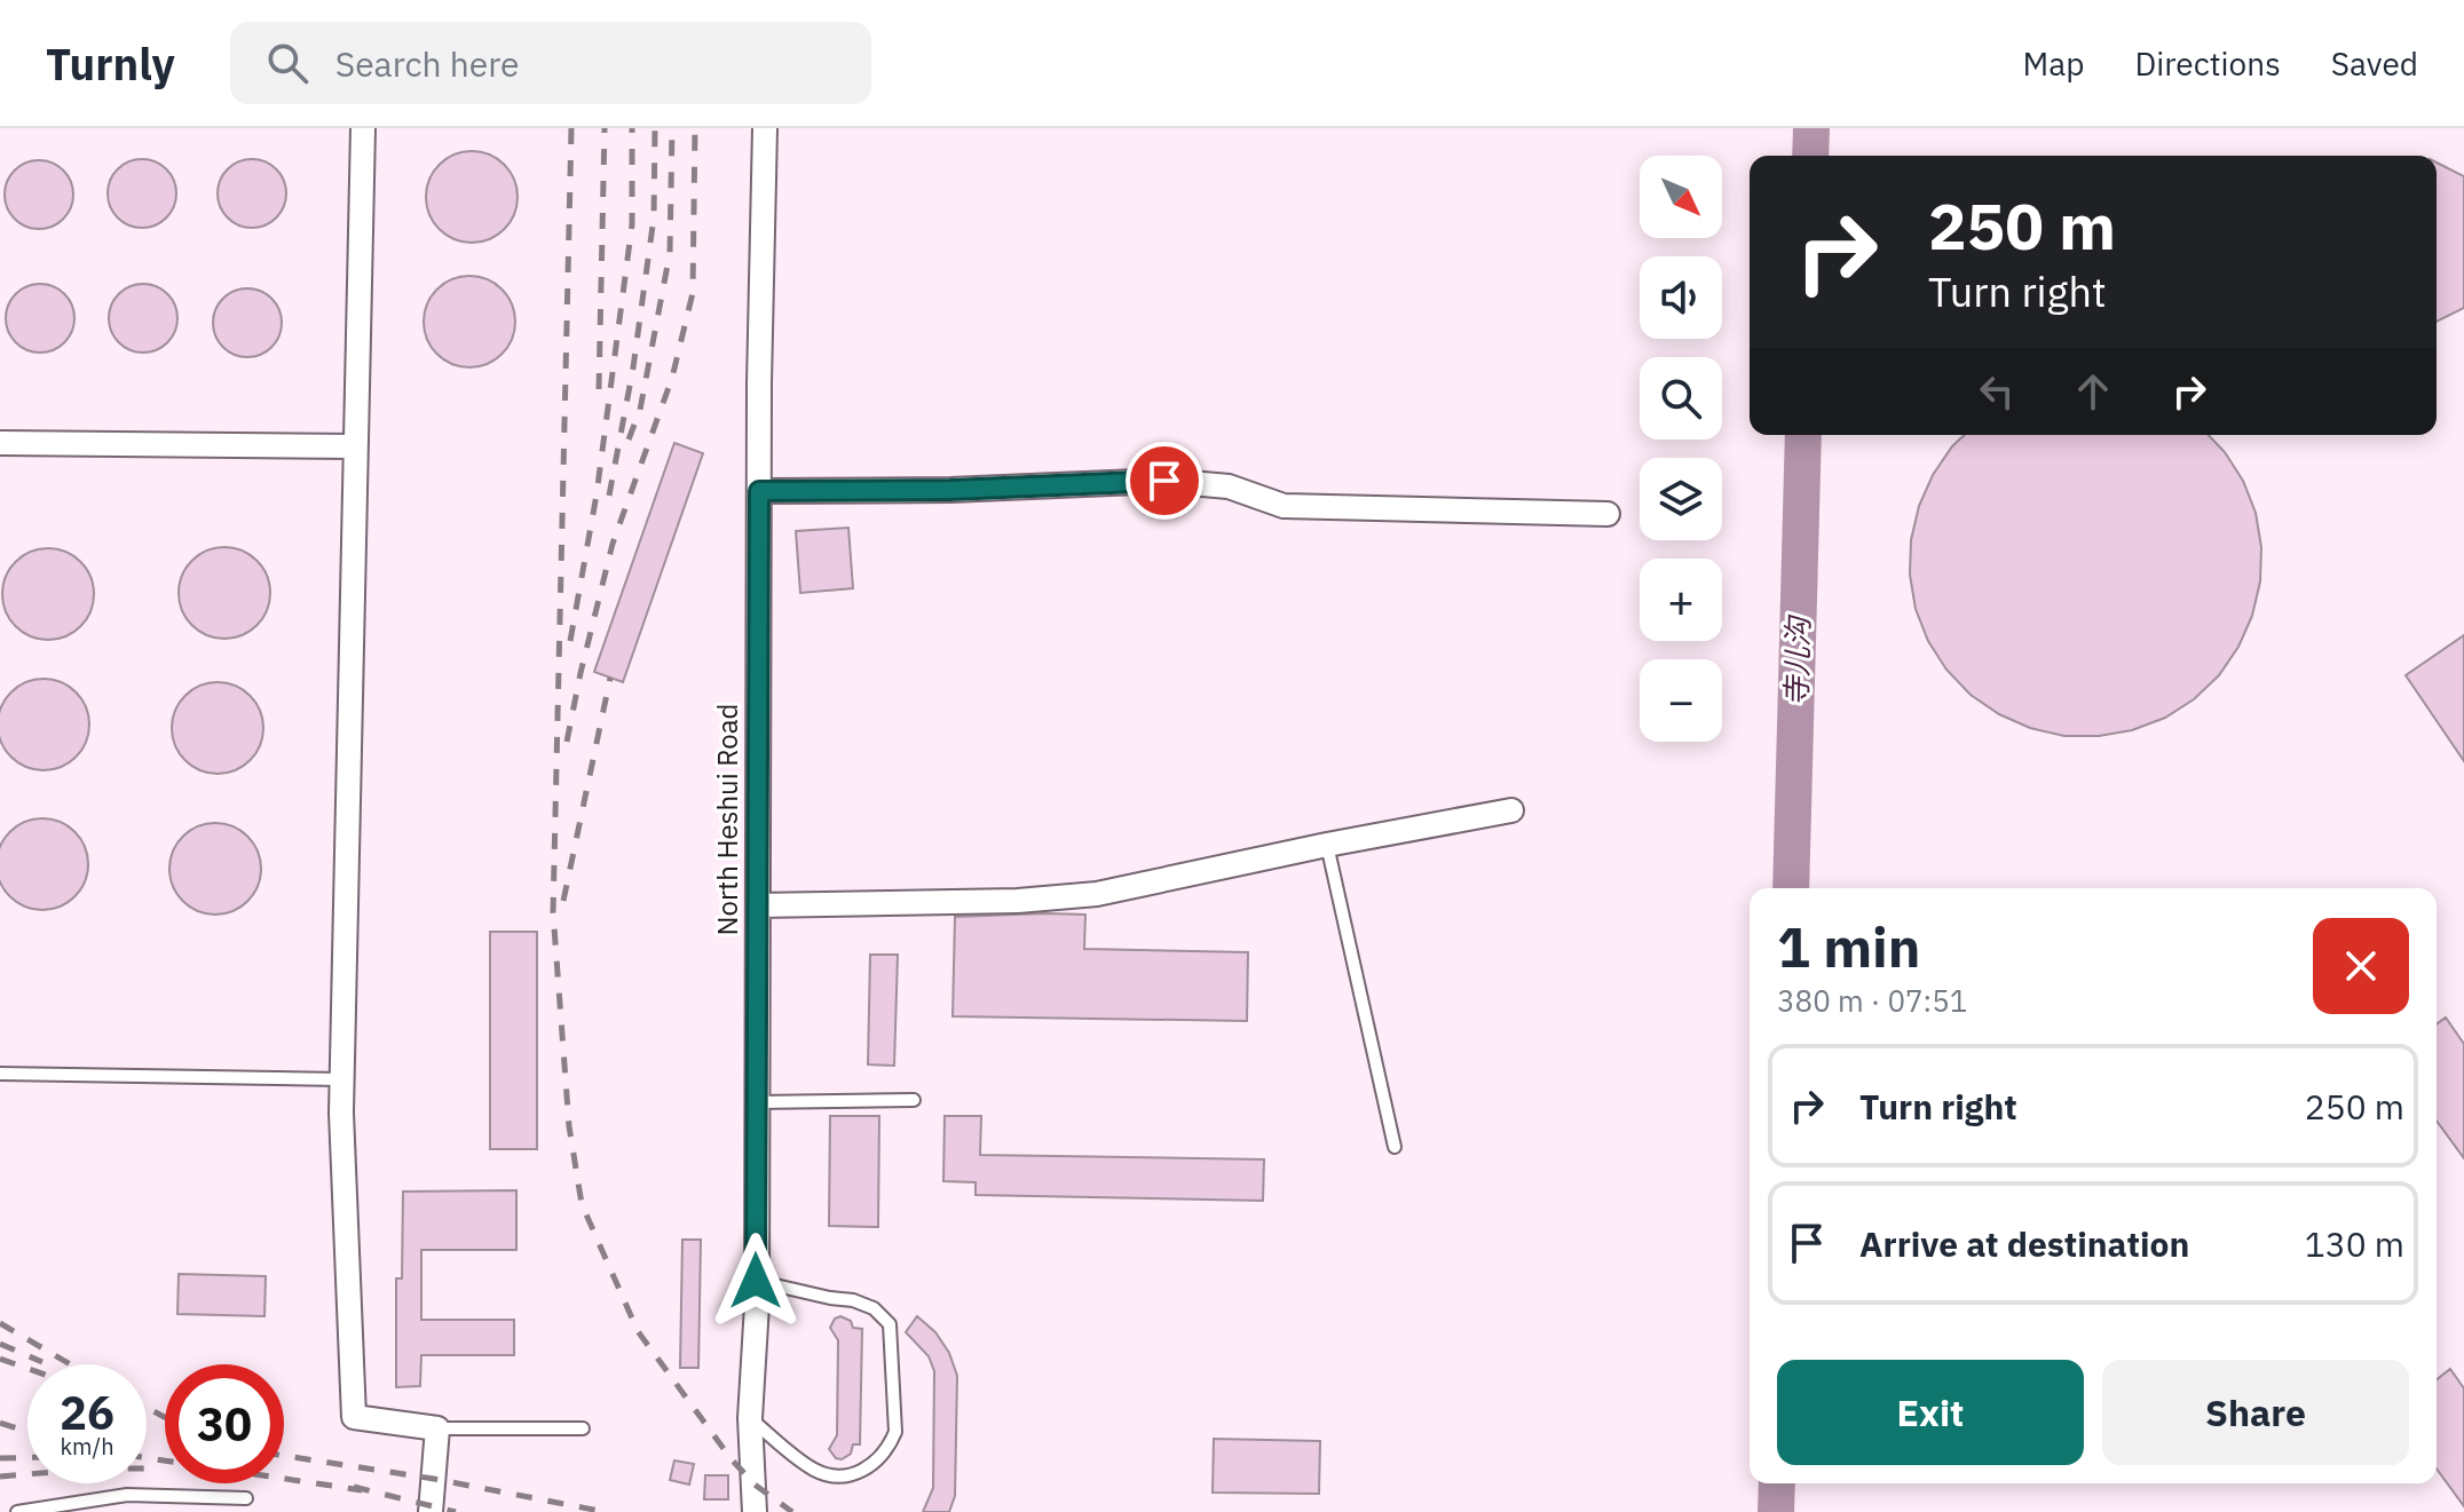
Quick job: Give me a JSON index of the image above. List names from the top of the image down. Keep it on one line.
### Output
{"streets":{"street":["North Heshui Road"]},"water":["寺儿沟"],"north":"bottom right","page":{"header":"Turnly","search":"Search here","nav":["Map","Directions","Saved"],"map_buttons":["+","−"],"turn":["250 m","Turn right"],"heading":["1 min","380 m · 07:51"],"list":[{"name":"Turn right","value":"250 m"},{"name":"Arrive at destination","value":"130 m"}],"buttons":["Exit","Share"],"speed":"26 km/h","limit":"30"}}
